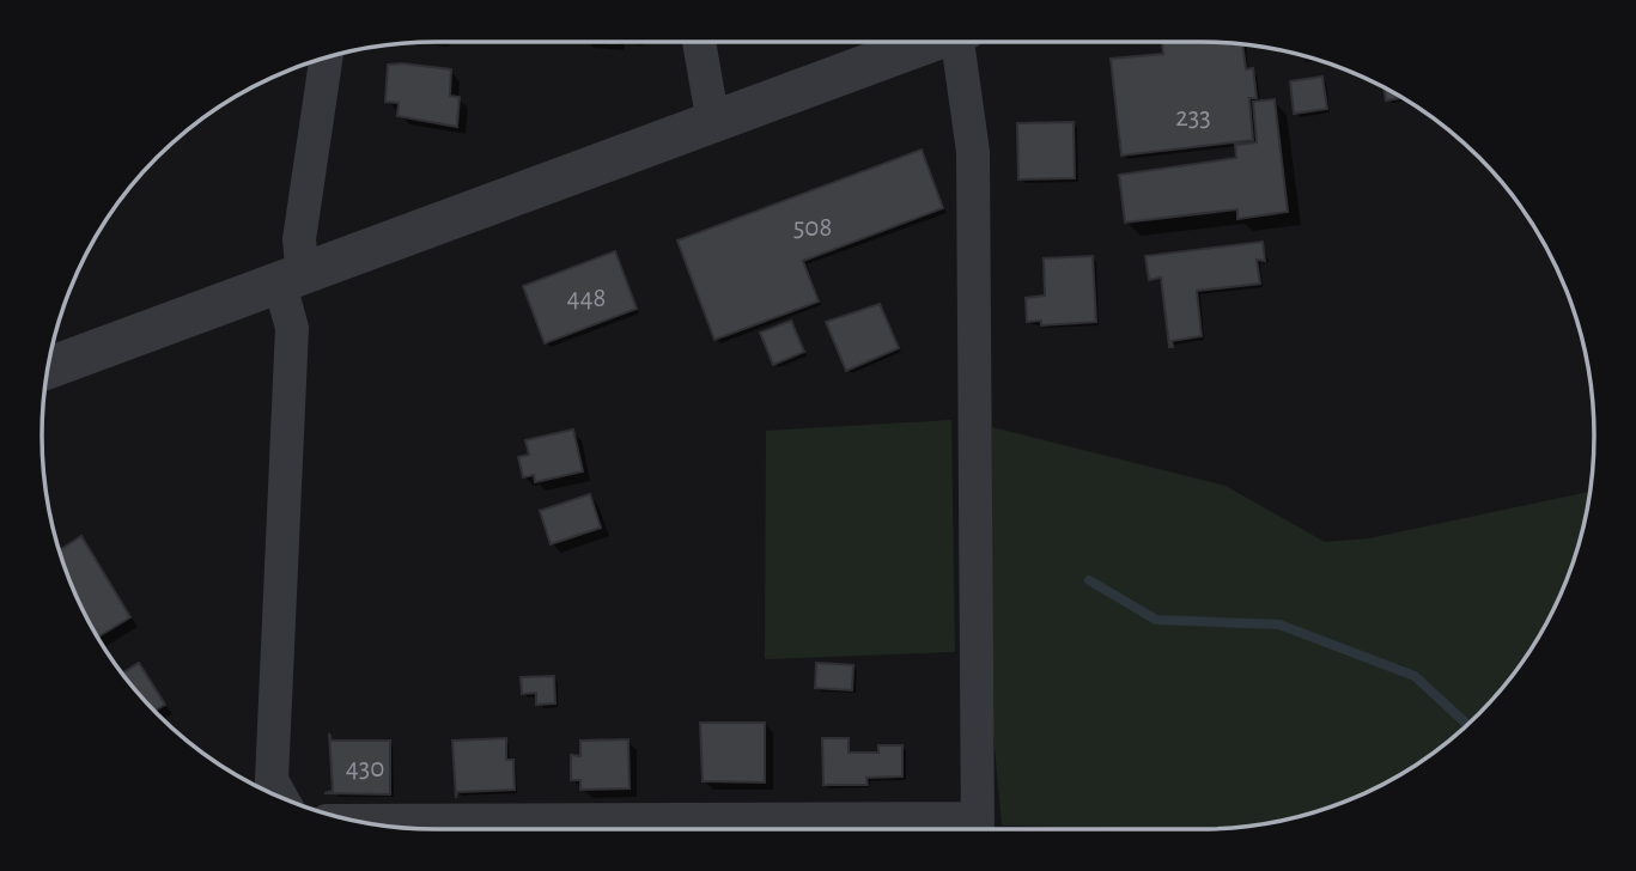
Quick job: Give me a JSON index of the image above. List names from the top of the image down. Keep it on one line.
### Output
{"house_numbers":["233","508","448","430"]}
